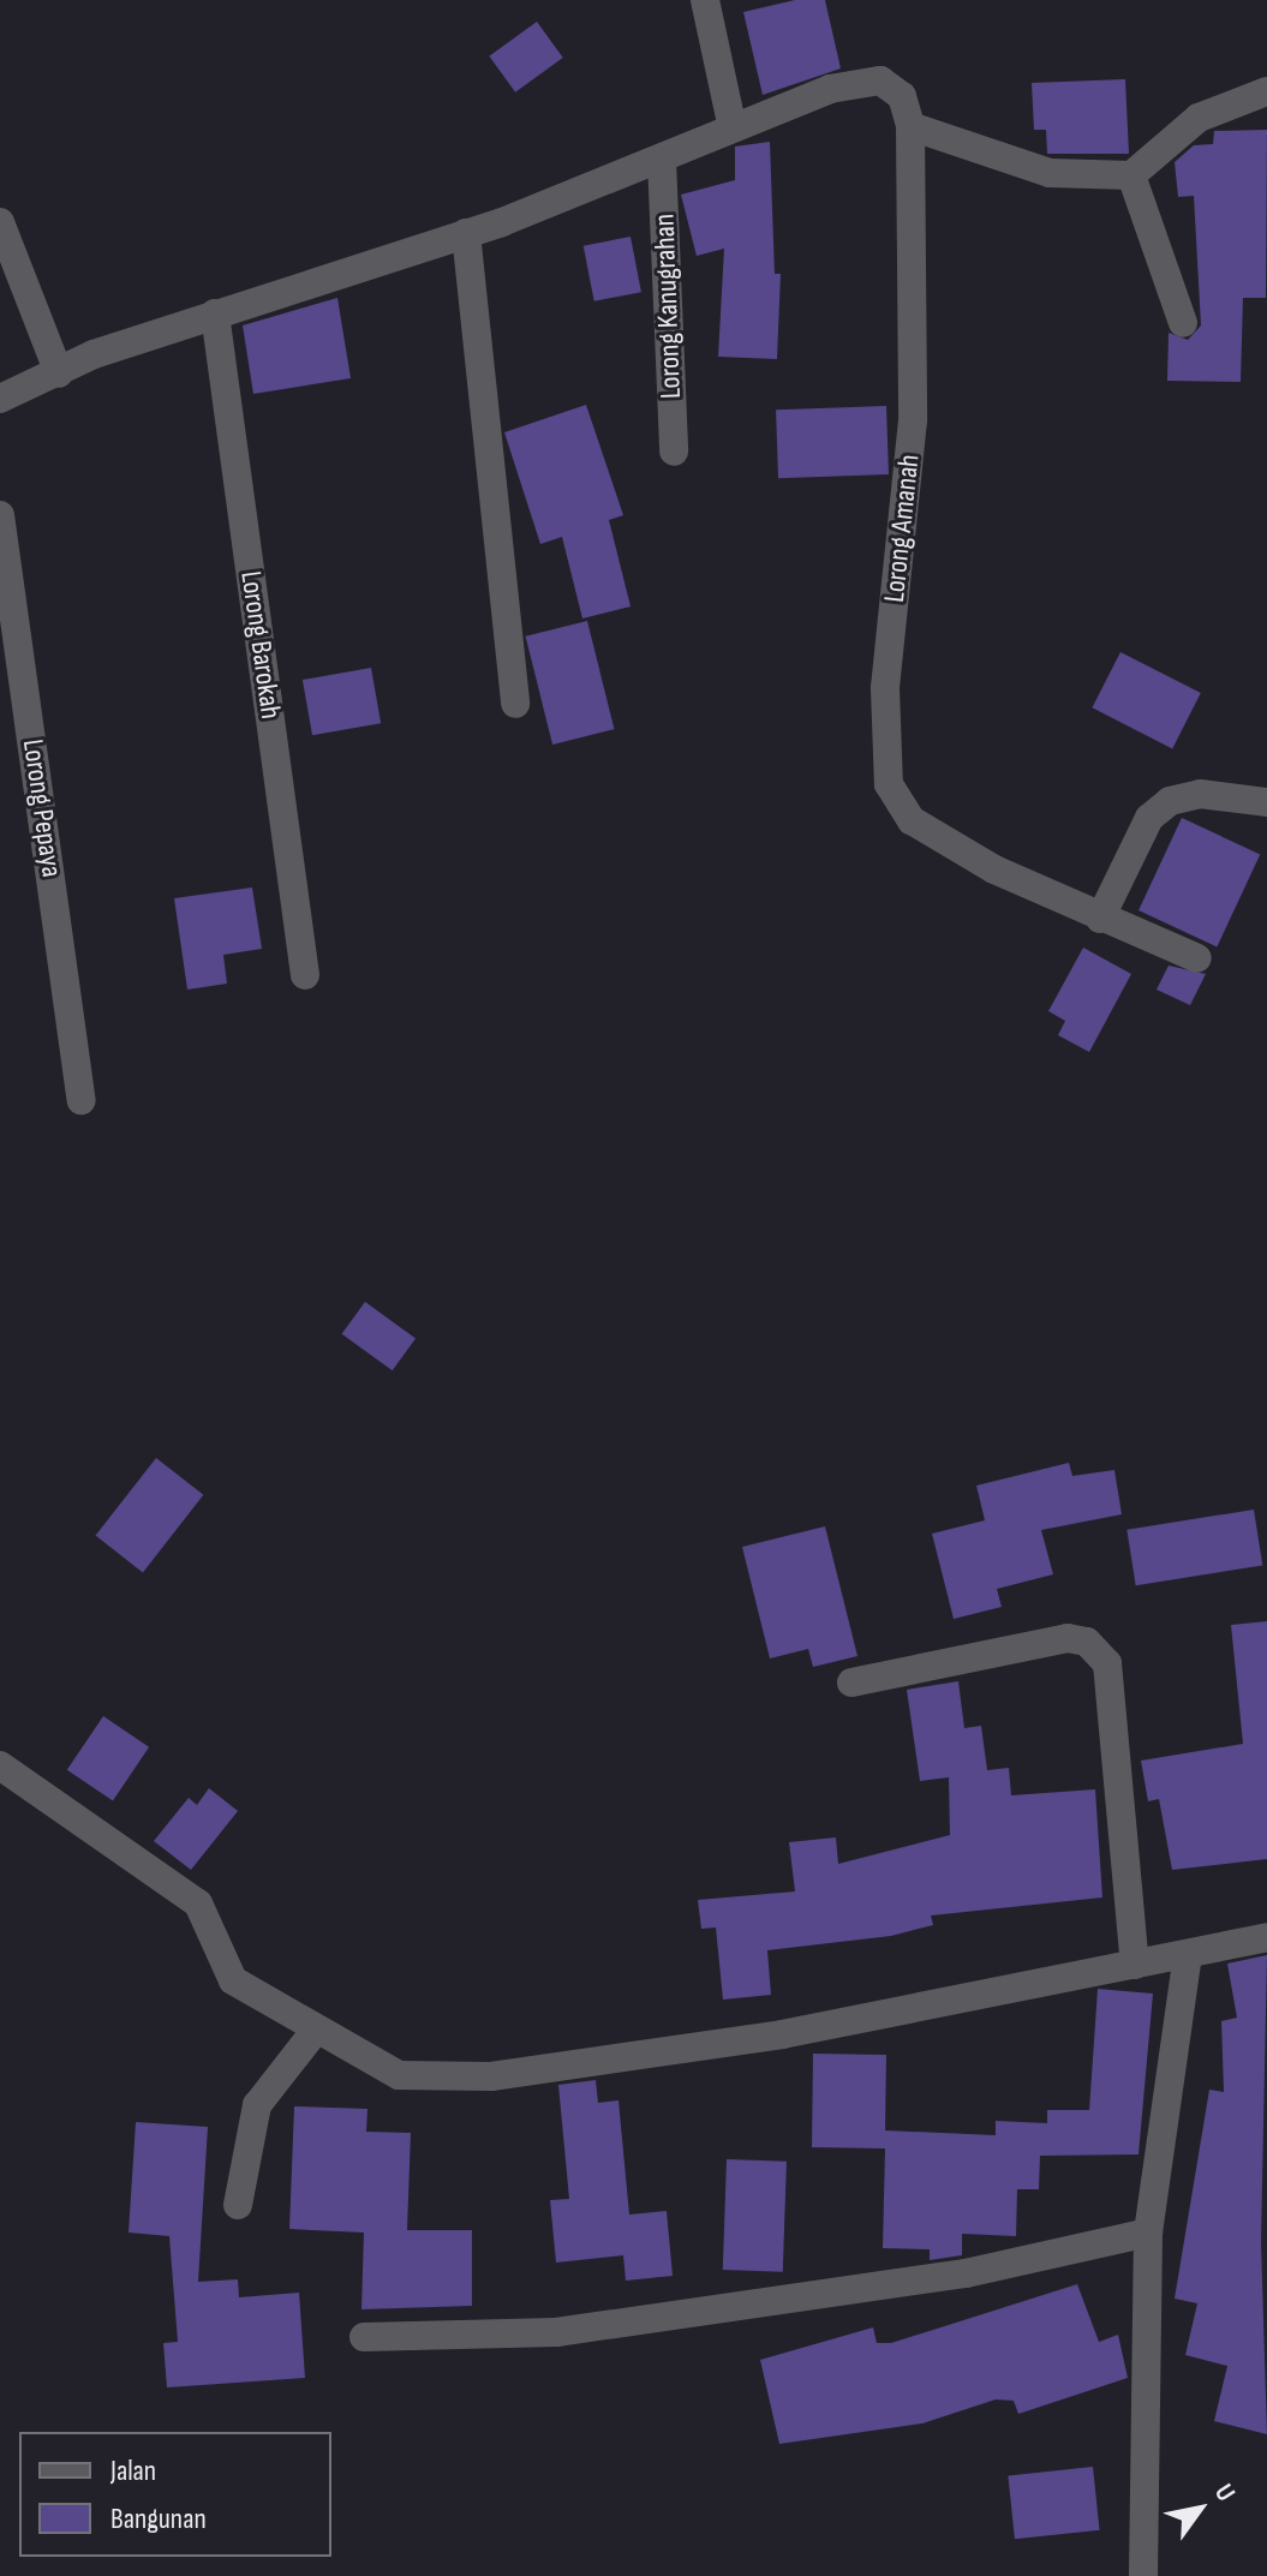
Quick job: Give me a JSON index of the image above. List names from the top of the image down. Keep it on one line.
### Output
{"streets":{"street":["Lorong Kanugrahan","Lorong Amanah","Lorong Barokah","Lorong Pepaya"]},"legend":["Jalan","Bangunan"],"north":"top right"}
